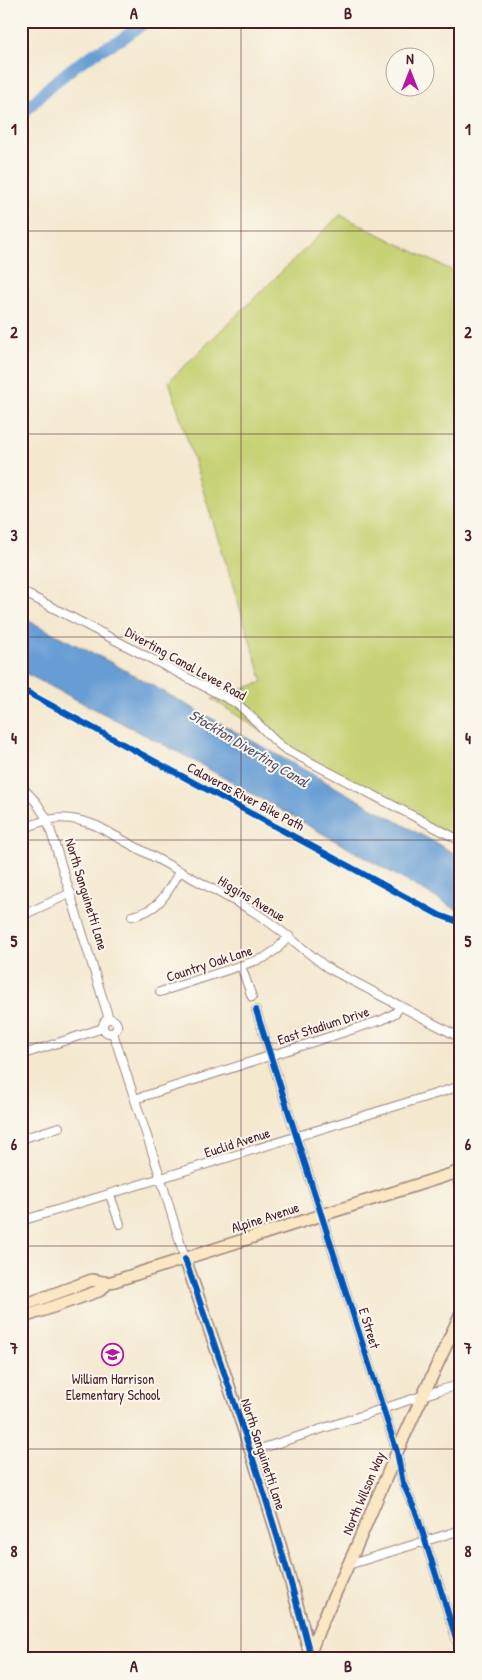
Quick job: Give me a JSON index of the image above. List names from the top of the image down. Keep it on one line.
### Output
{"streets":{"street":["Diverting Canal Levee Road","North Sanguinetti Lane","Higgins Avenue","Country Oak Lane","East Stadium Drive","Euclid Avenue","Alpine Avenue","E Street","North Wilson Way"],"cycle path":["Calaveras River Bike Path"]},"crossings":[["North Sanguinetti Lane","Higgins Avenue"],["North Sanguinetti Lane","East Stadium Drive"],["North Sanguinetti Lane","Euclid Avenue"],["North Sanguinetti Lane","Alpine Avenue"],["North Sanguinetti Lane","North Wilson Way"],["Higgins Avenue","Country Oak Lane"],["Higgins Avenue","East Stadium Drive"],["East Stadium Drive","E Street"],["Euclid Avenue","E Street"],["Alpine Avenue","E Street"],["E Street","North Wilson Way"]],"water":["Stockton Diverting Canal"],"places":{"school or university":["William Harrison Elementary School"]},"north":"top","grid":{"columns":["A","B"],"rows":["1","2","3","4","5","6","7","8"]}}
